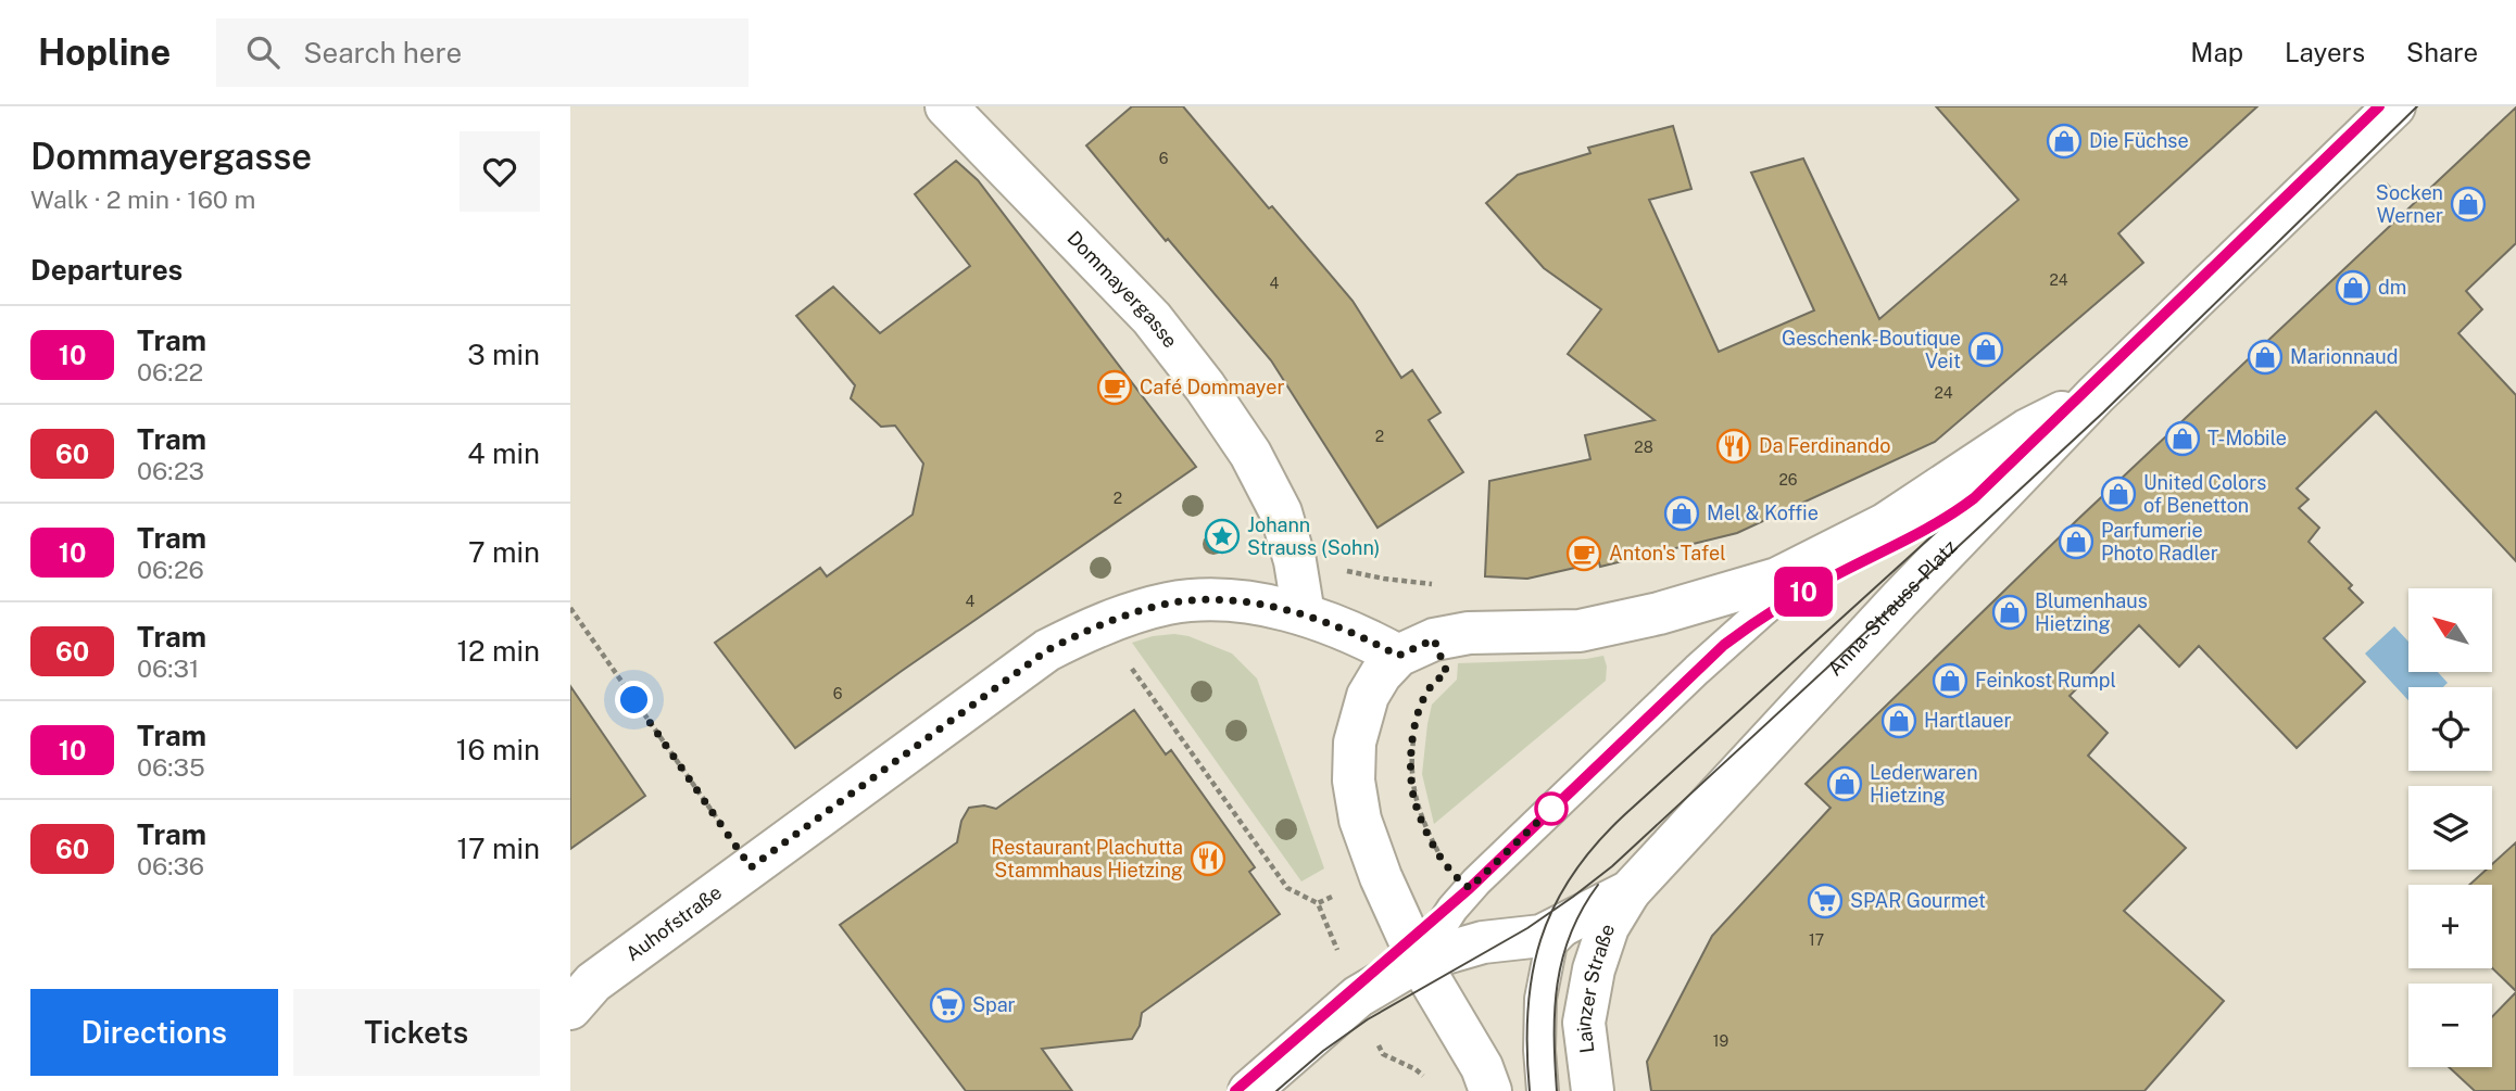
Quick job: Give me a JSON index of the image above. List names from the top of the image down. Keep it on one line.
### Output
{"streets":{"main road":["Dommayergasse","Anna-Strauss-Platz","Auhofstraße","Lainzer Straße"]},"crossings":[["Dommayergasse","Auhofstraße"],["Anna-Strauss-Platz","Lainzer Straße"]],"places":{"shop":["Die Füchse","Socken Werner","dm","Geschenk-Boutique Veit","Marionnaud","T-Mobile","United Colors of Benetton","Mel & Koffie","Parfumerie Photo Radler","Blumenhaus Hietzing","Feinkost Rumpl","Hartlauer","Lederwaren Hietzing"],"cafe":["Café Dommayer","Anton's Tafel"],"restaurant":["Da Ferdinando","Restaurant Plachutta Stammhaus Hietzing"],"place":["Johann Strauss (Sohn)"],"supermarket":["SPAR Gourmet","Spar"]},"lines":["tram line 10"],"house_numbers":["6","24","4","24","2","28","26","2","4","6","17","19"],"north":"top left","page":{"header":"Hopline","search":"Search here","nav":["Map","Layers","Share"],"heading":[["Dommayergasse","Walk · 2 min · 160 m"],"Departures"],"on_map":"10","list":[{"mark":"10","name":"Tram","note":"06:22","value":"3 min"},{"mark":"60","name":"Tram","note":"06:23","value":"4 min"},{"mark":"10","name":"Tram","note":"06:26","value":"7 min"},{"mark":"60","name":"Tram","note":"06:31","value":"12 min"},{"mark":"10","name":"Tram","note":"06:35","value":"16 min"},{"mark":"60","name":"Tram","note":"06:36","value":"17 min"}],"map_buttons":["+","−"],"buttons":["Directions","Tickets"]}}
